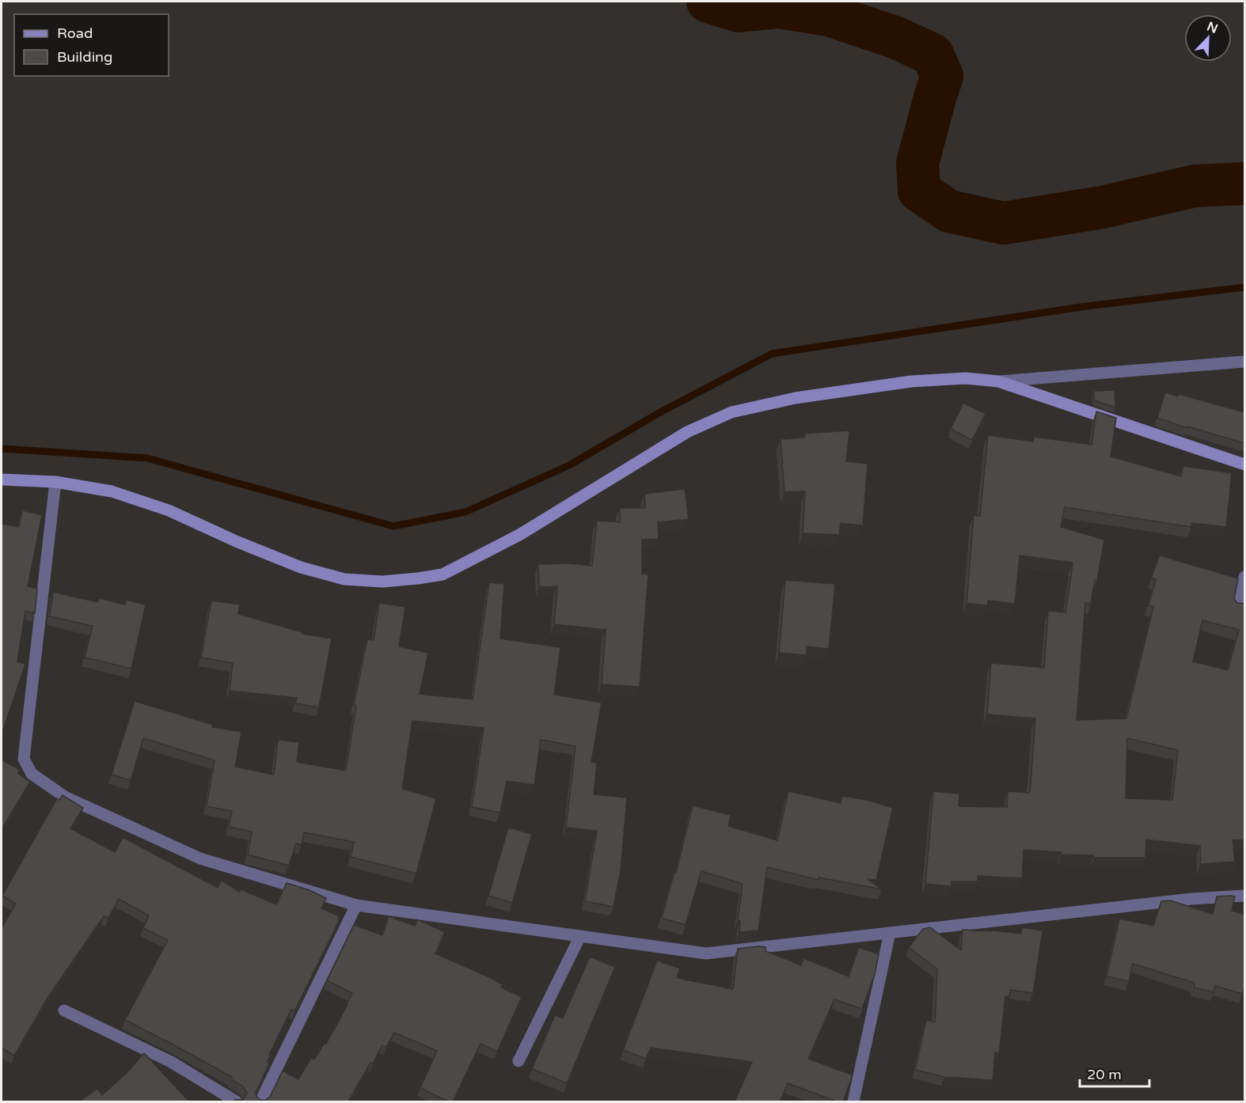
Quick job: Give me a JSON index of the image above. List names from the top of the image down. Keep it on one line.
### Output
{"legend":["Road","Building"],"scale_bar":"20 m","north":"top right"}
